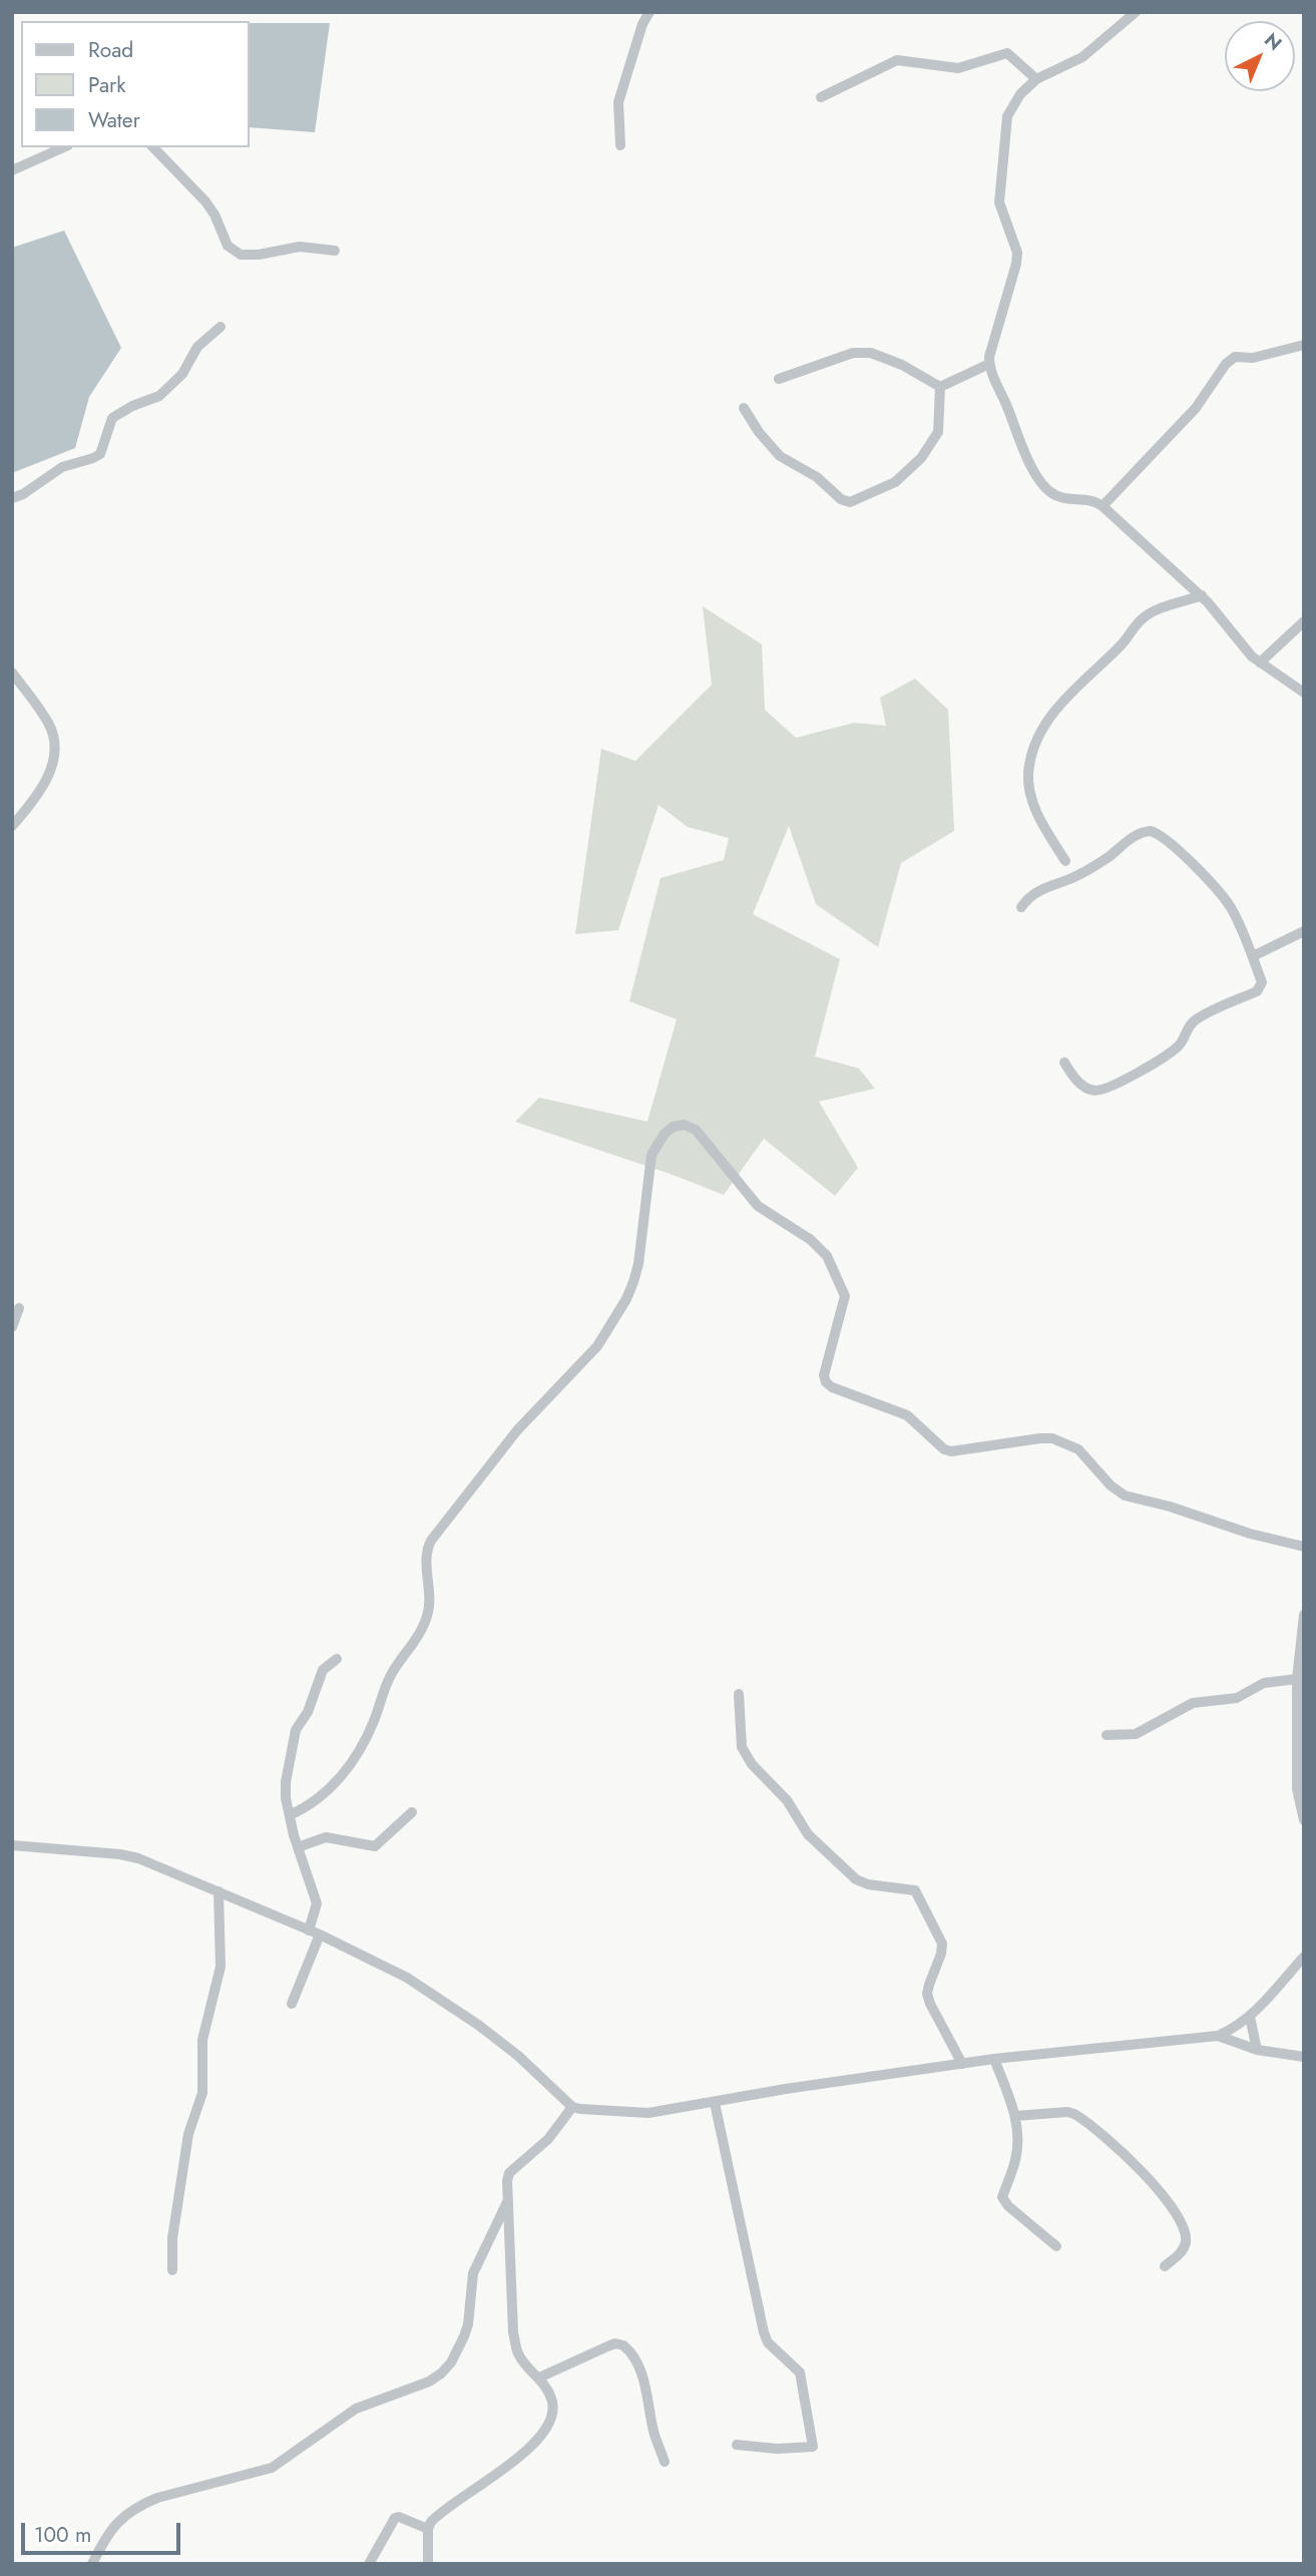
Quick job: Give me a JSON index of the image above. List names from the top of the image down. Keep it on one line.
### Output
{"legend":["Road","Park","Water"],"scale_bar":"100 m","north":"top right"}
